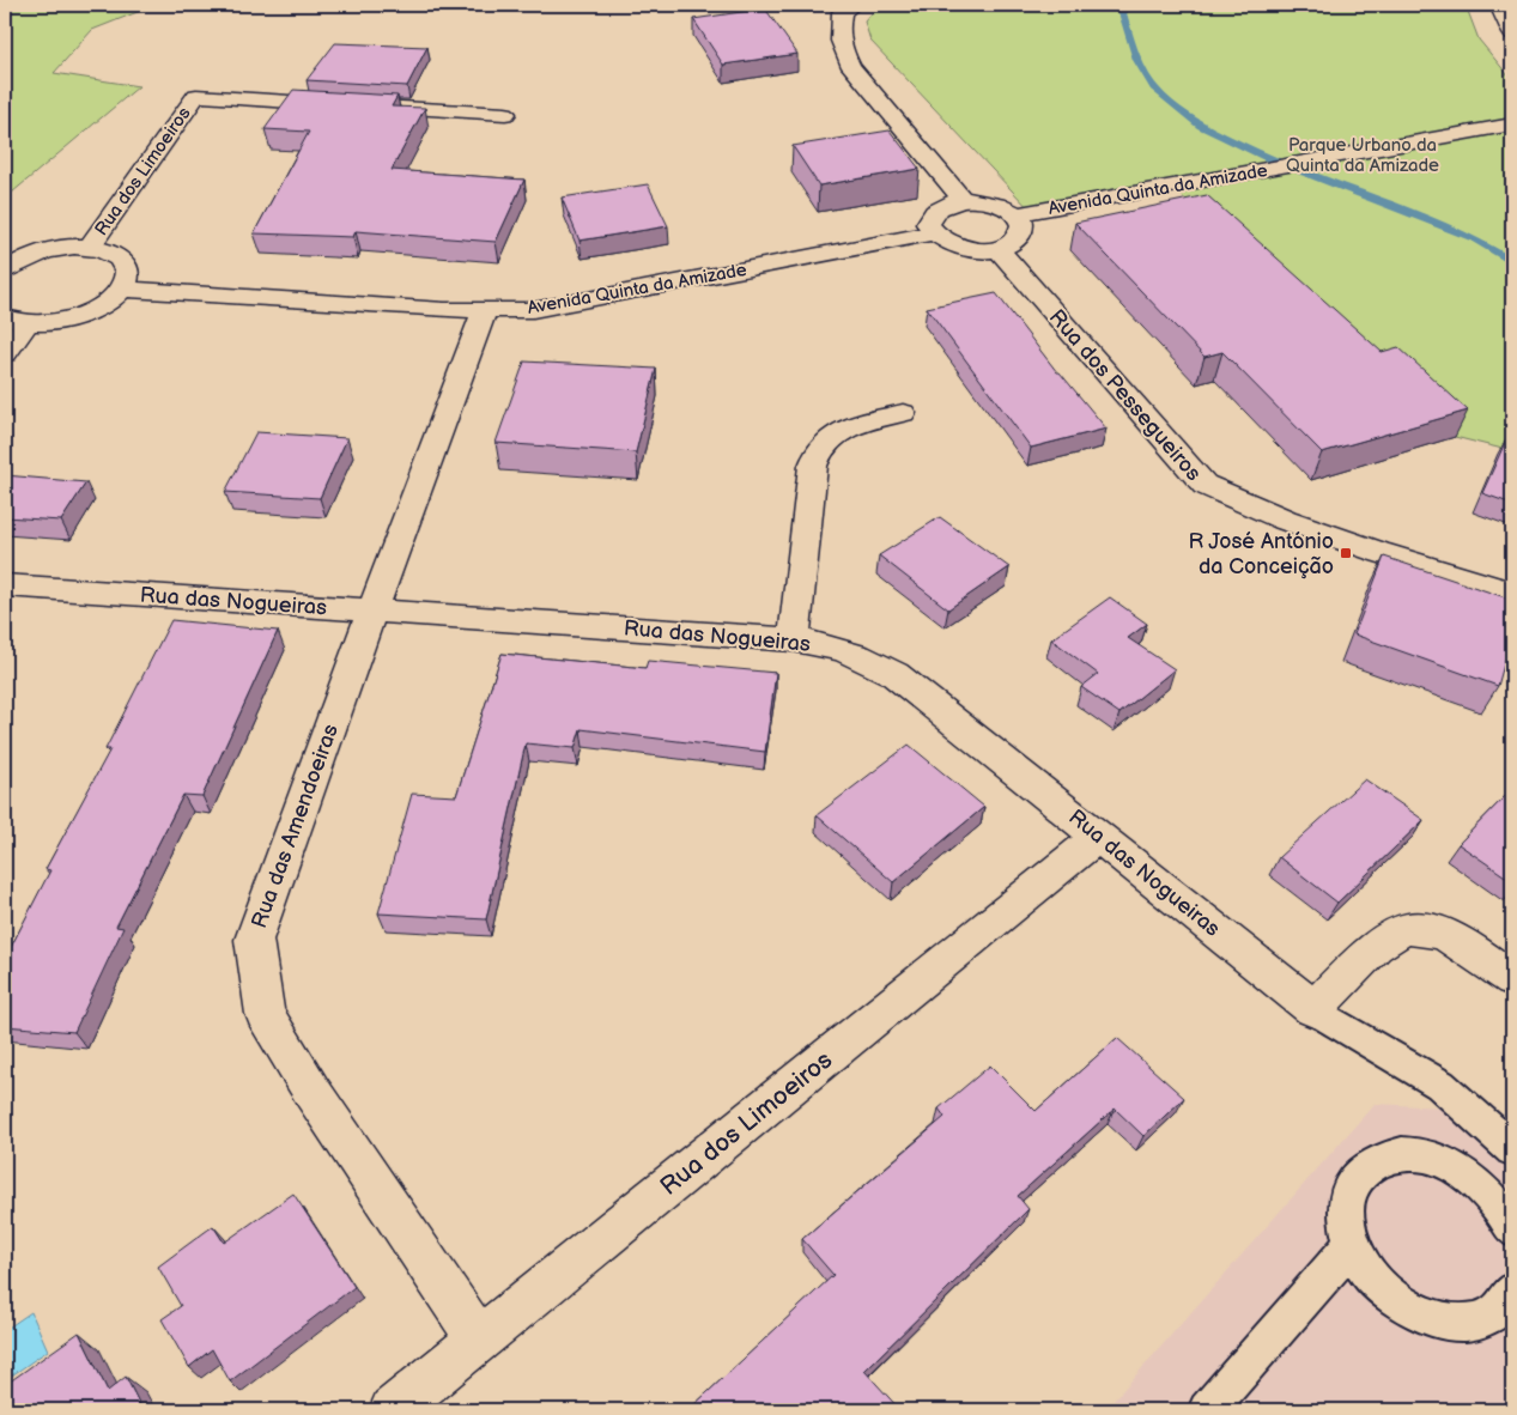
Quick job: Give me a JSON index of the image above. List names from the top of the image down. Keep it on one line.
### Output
{"streets":{"street":["Rua dos Limoeiros","Avenida Quinta da Amizade","Rua dos Pessegueiros","Rua das Nogueiras","Rua das Amendoeiras"]},"crossings":[["Rua dos Limoeiros","Rua das Nogueiras"],["Rua dos Limoeiros","Rua das Amendoeiras"],["Avenida Quinta da Amizade","Rua dos Pessegueiros"],["Avenida Quinta da Amizade","Rua das Amendoeiras"],["Rua das Nogueiras","Rua das Amendoeiras"]],"parks":["Parque Urbano da Quinta da Amizade"],"places":{"transit":["R José António da Conceição"]}}
